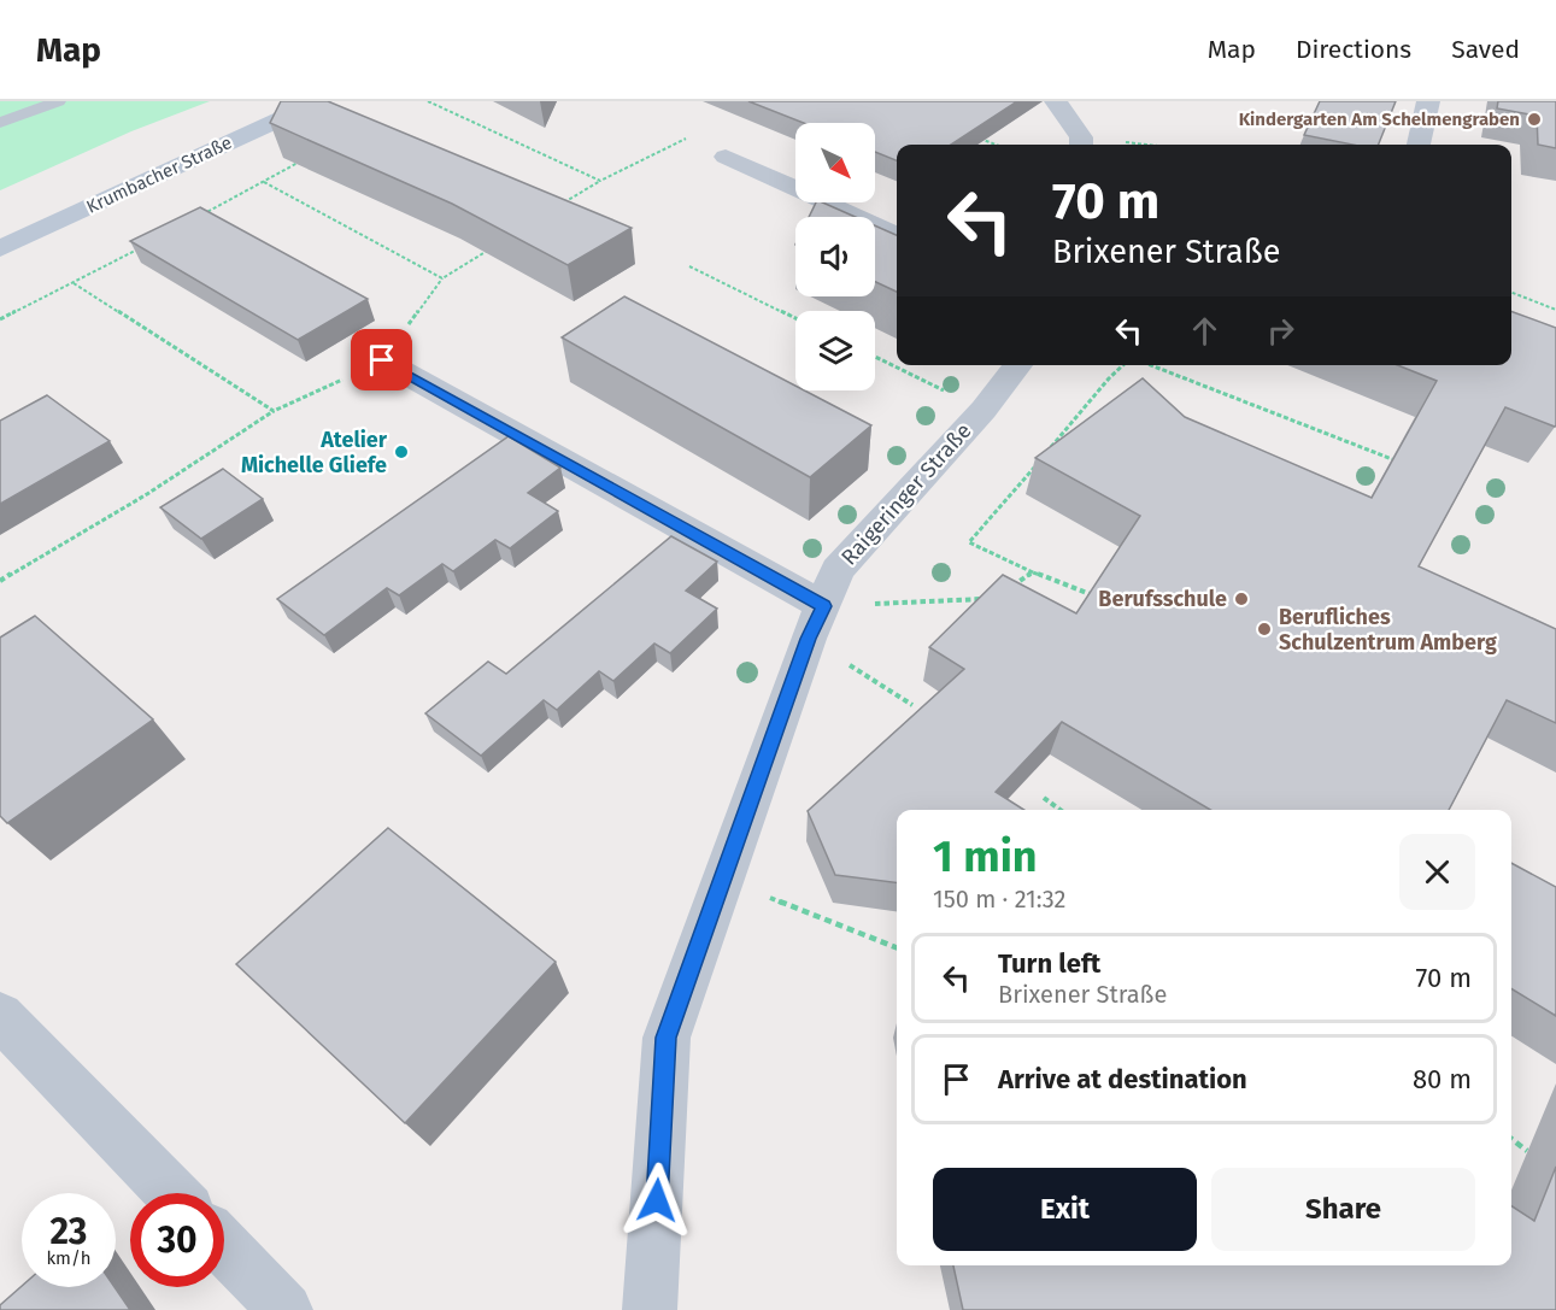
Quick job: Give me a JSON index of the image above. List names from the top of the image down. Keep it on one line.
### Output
{"streets":{"main road":["Krumbacher Straße"],"street":["Raigeringer Straße"]},"places":["Kindergarten Am Schelmengraben","Atelier Michelle Gliefe","Berufsschule","Berufliches Schulzentrum Amberg"],"north":"bottom right","page":{"header":"Map","nav":["Map","Directions","Saved"],"turn":["70 m","Brixener Straße"],"heading":["1 min","150 m · 21:32"],"list":[{"name":"Turn left","note":"Brixener Straße","value":"70 m"},{"name":"Arrive at destination","value":"80 m"}],"buttons":["Exit","Share"],"speed":"23 km/h","limit":"30"}}
